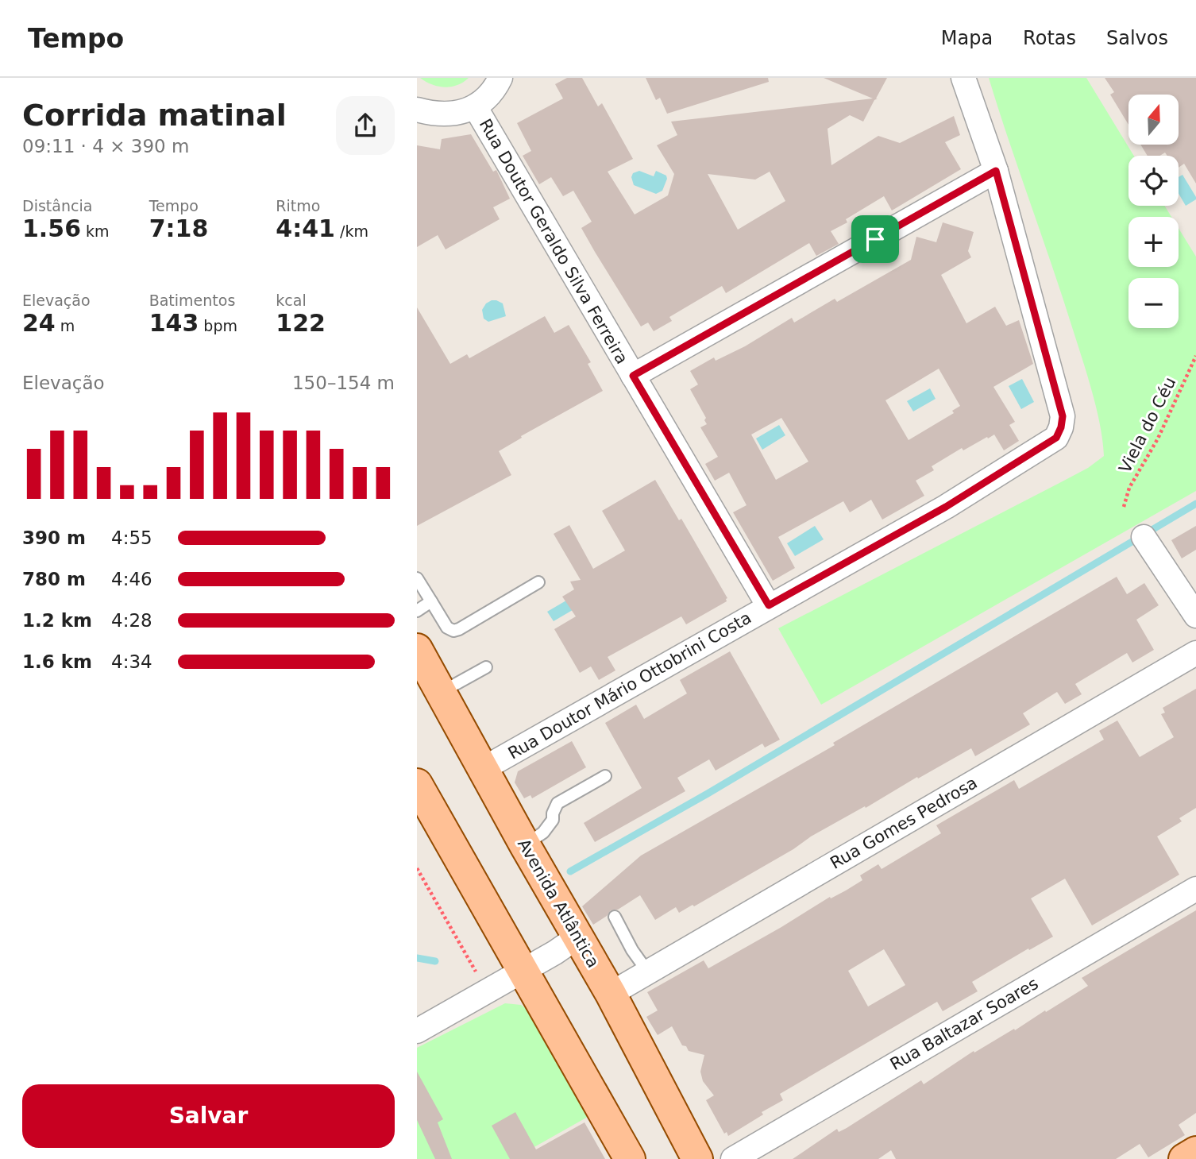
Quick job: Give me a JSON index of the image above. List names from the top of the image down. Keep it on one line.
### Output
{"streets":{"main road":["Avenida Atlântica"],"street":["Rua Doutor Geraldo Silva Ferreira","Rua Doutor Mário Ottobrini Costa","Rua Gomes Pedrosa","Rua Baltazar Soares"],"path":["Viela do Céu"]},"crossings":[["Rua Doutor Geraldo Silva Ferreira","Rua Doutor Mário Ottobrini Costa"],["Rua Doutor Mário Ottobrini Costa","Avenida Atlântica"],["Rua Gomes Pedrosa","Avenida Atlântica"]],"north":"top","page":{"header":"Tempo","nav":["Mapa","Rotas","Salvos"],"heading":["Corrida matinal","09:11 · 4 × 390 m"],"map_buttons":["+","−"],"stats":[["Distância","1.56 km"],["Tempo","7:18"],["Ritmo","4:41 /km"],["Elevação","24 m"],["Batimentos","143 bpm"],["kcal","122"]],"chart":["Elevação","150–154 m"],"list":[{"name":"390 m","note":"4:55"},{"name":"780 m","note":"4:46"},{"name":"1.2 km","note":"4:28"},{"name":"1.6 km","note":"4:34"}],"buttons":"Salvar"}}
